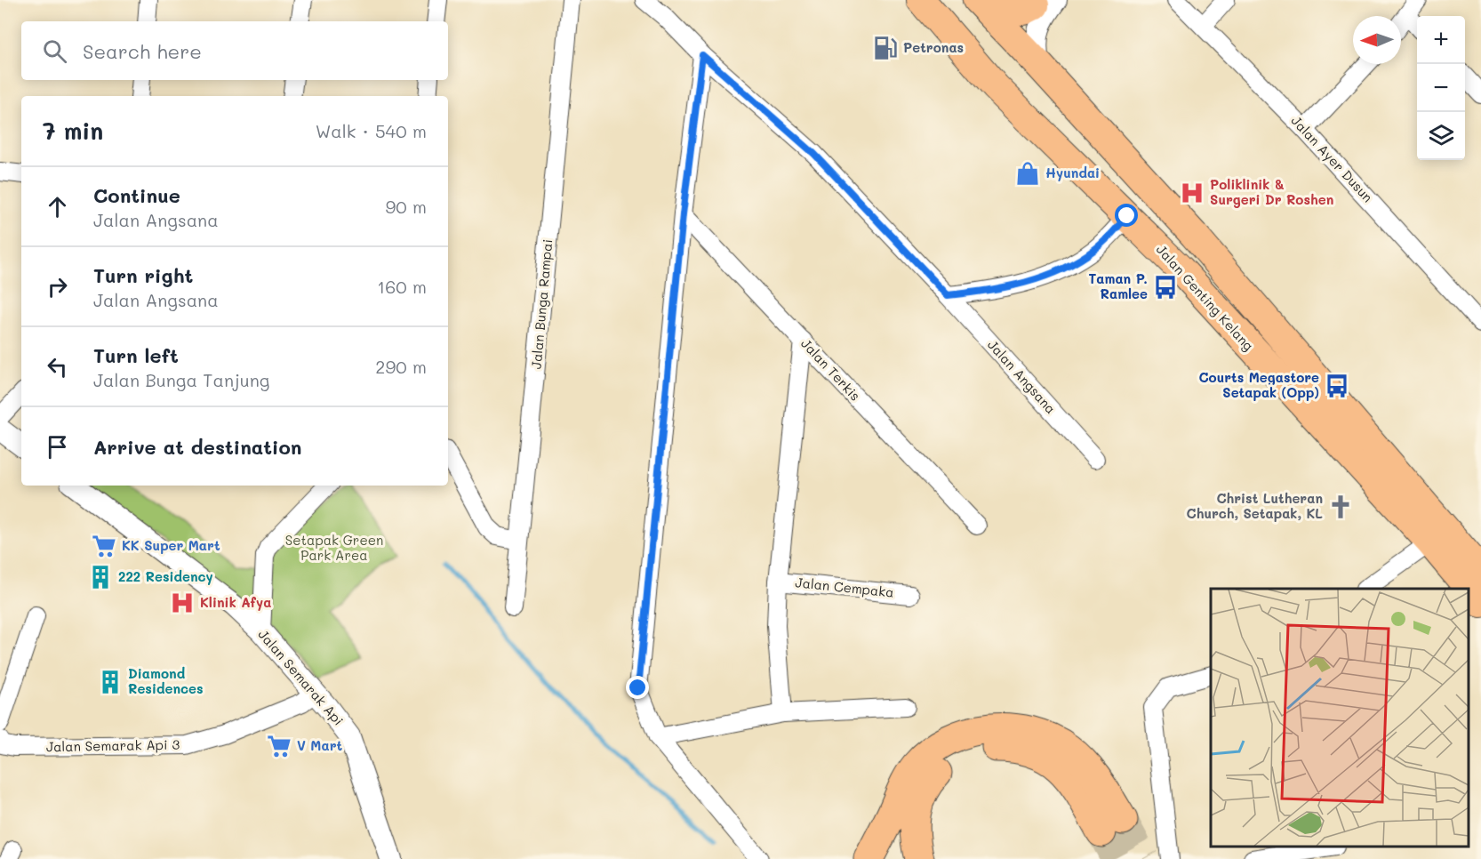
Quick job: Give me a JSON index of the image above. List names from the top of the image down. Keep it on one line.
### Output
{"streets":{"main road":["Jalan Genting Kelang"],"street":["Jalan Ayer Dusun","Jalan Bunga Rampai","Jalan Terkis","Jalan Angsana","Jalan Cempaka","Jalan Semarak Api","Jalan Semarak Api 3"]},"crossings":[["Jalan Semarak Api","Jalan Semarak Api 3"]],"parks":["Setapak Green Park Area"],"places":{"fuel station":["Petronas"],"shop":["Hyundai"],"hospital":["Poliklinik & Surgeri Dr Roshen","Klinik Afya"],"bus stop":["Taman P. Ramlee","Courts Megastore Setapak (Opp)"],"church":["Christ Lutheran Church, Setapak, KL"],"supermarket":["KK Super Mart","V Mart"],"building":["222 Residency","Diamond Residences"]},"north":"left","page":{"map_buttons":["+","−"],"search":"Search here","heading":["7 min","Walk · 540 m"],"list":[["Continue","Jalan Angsana","90 m"],["Turn right","Jalan Angsana","160 m"],["Turn left","Jalan Bunga Tanjung","290 m"],"Arrive at destination"]}}
